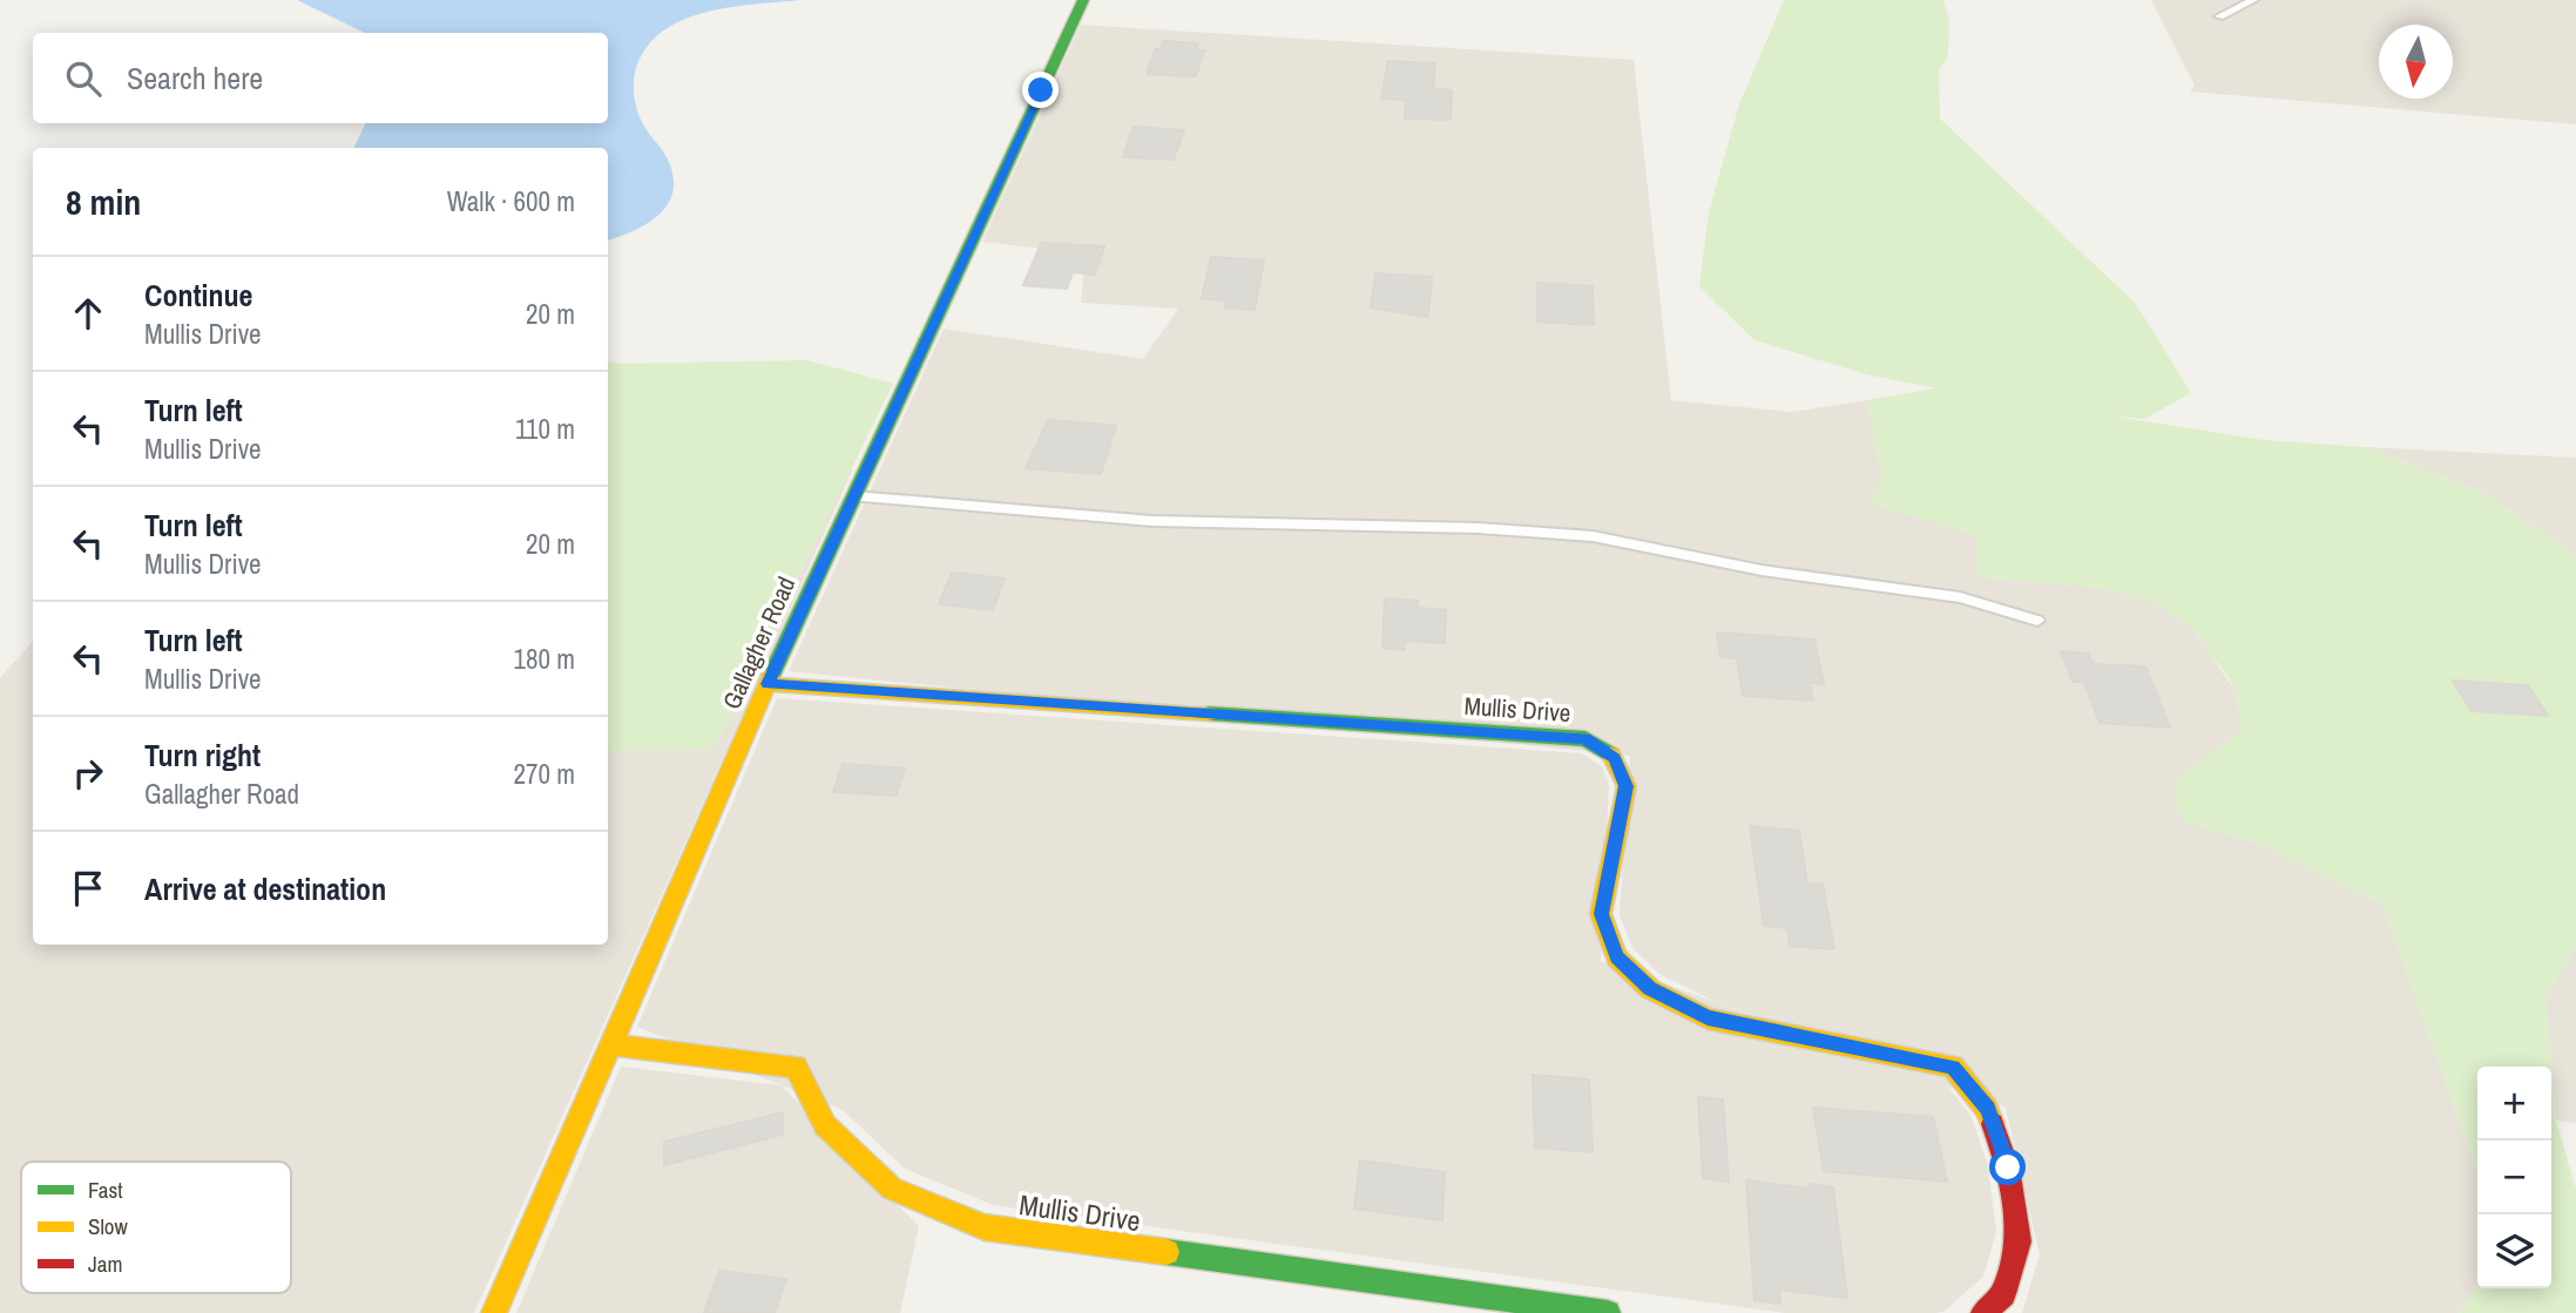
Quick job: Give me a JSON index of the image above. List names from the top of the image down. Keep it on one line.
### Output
{"streets":{"street":["Gallagher Road","Mullis Drive"]},"crossings":[["Gallagher Road","Mullis Drive"]],"legend":["Fast","Slow","Jam"],"north":"bottom","page":{"search":"Search here","heading":["8 min","Walk · 600 m"],"list":[["Continue","Mullis Drive","20 m"],["Turn left","Mullis Drive","110 m"],["Turn left","Mullis Drive","20 m"],["Turn left","Mullis Drive","180 m"],["Turn right","Gallagher Road","270 m"],"Arrive at destination"],"map_buttons":["+","−"]}}
